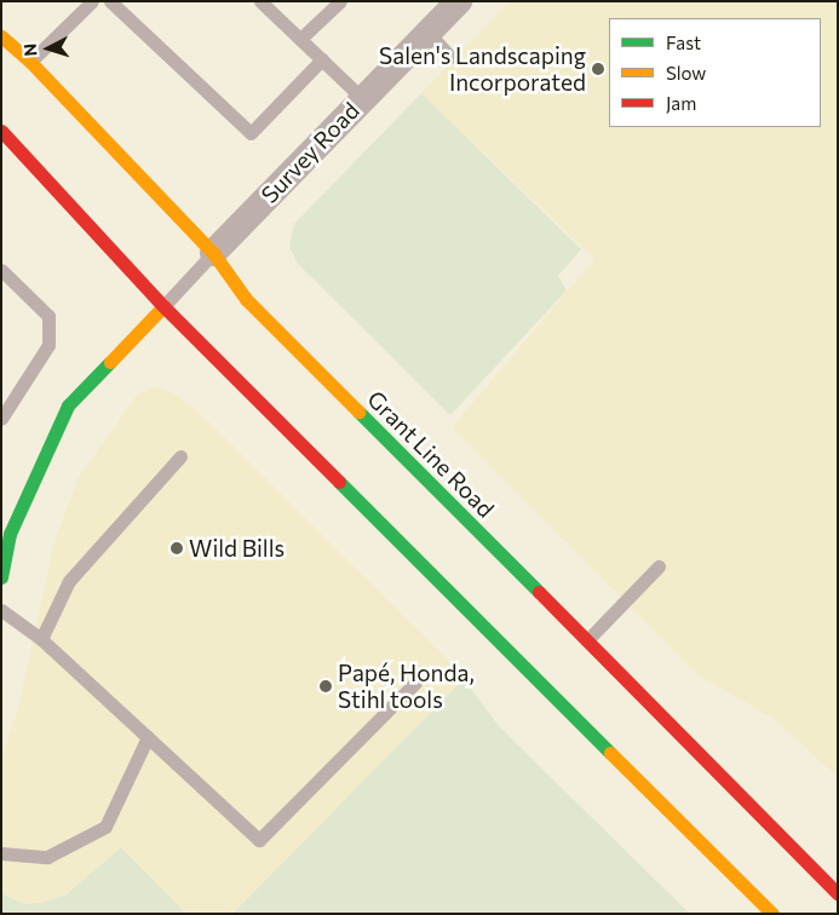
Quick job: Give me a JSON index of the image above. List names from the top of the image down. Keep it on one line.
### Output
{"streets":{"main road":["Grant Line Road"],"street":["Survey Road"]},"crossings":[["Survey Road","Grant Line Road"]],"places":["Salen's Landscaping Incorporated","Wild Bills","Papé, Honda, Stihl tools"],"legend":["Fast","Slow","Jam"],"north":"left"}
